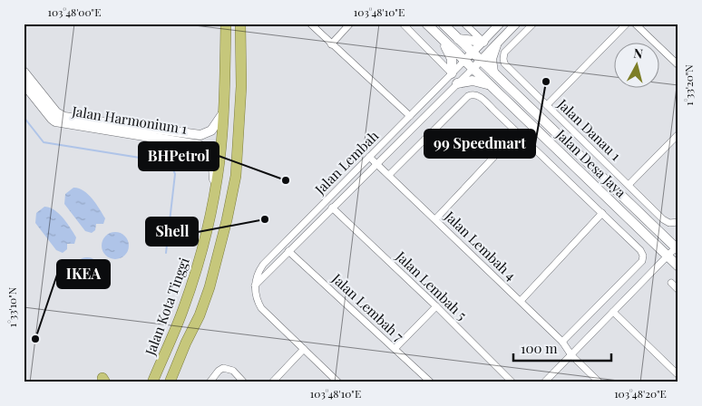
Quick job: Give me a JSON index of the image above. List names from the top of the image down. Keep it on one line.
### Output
{"streets":{"highway":["Jalan Kota Tinggi"],"main road":["Jalan Harmonium 1","Jalan Desa Jaya"],"street":["Jalan Danau 1","Jalan Lembah","Jalan Lembah 4","Jalan Lembah 5","Jalan Lembah 7"]},"crossings":[["Jalan Harmonium 1","Jalan Kota Tinggi"],["Jalan Lembah","Jalan Desa Jaya"],["Jalan Lembah","Jalan Lembah 4"],["Jalan Lembah","Jalan Lembah 5"],["Jalan Lembah","Jalan Lembah 7"]],"places":["99 Speedmart","BHPetrol","Shell","IKEA"],"scale_bar":"100 m","north":"top","coordinates":["103°48'00\"E","103°48'10\"E","1°33'20\"N","1°33'10\"N","103°48'20\"E"]}
